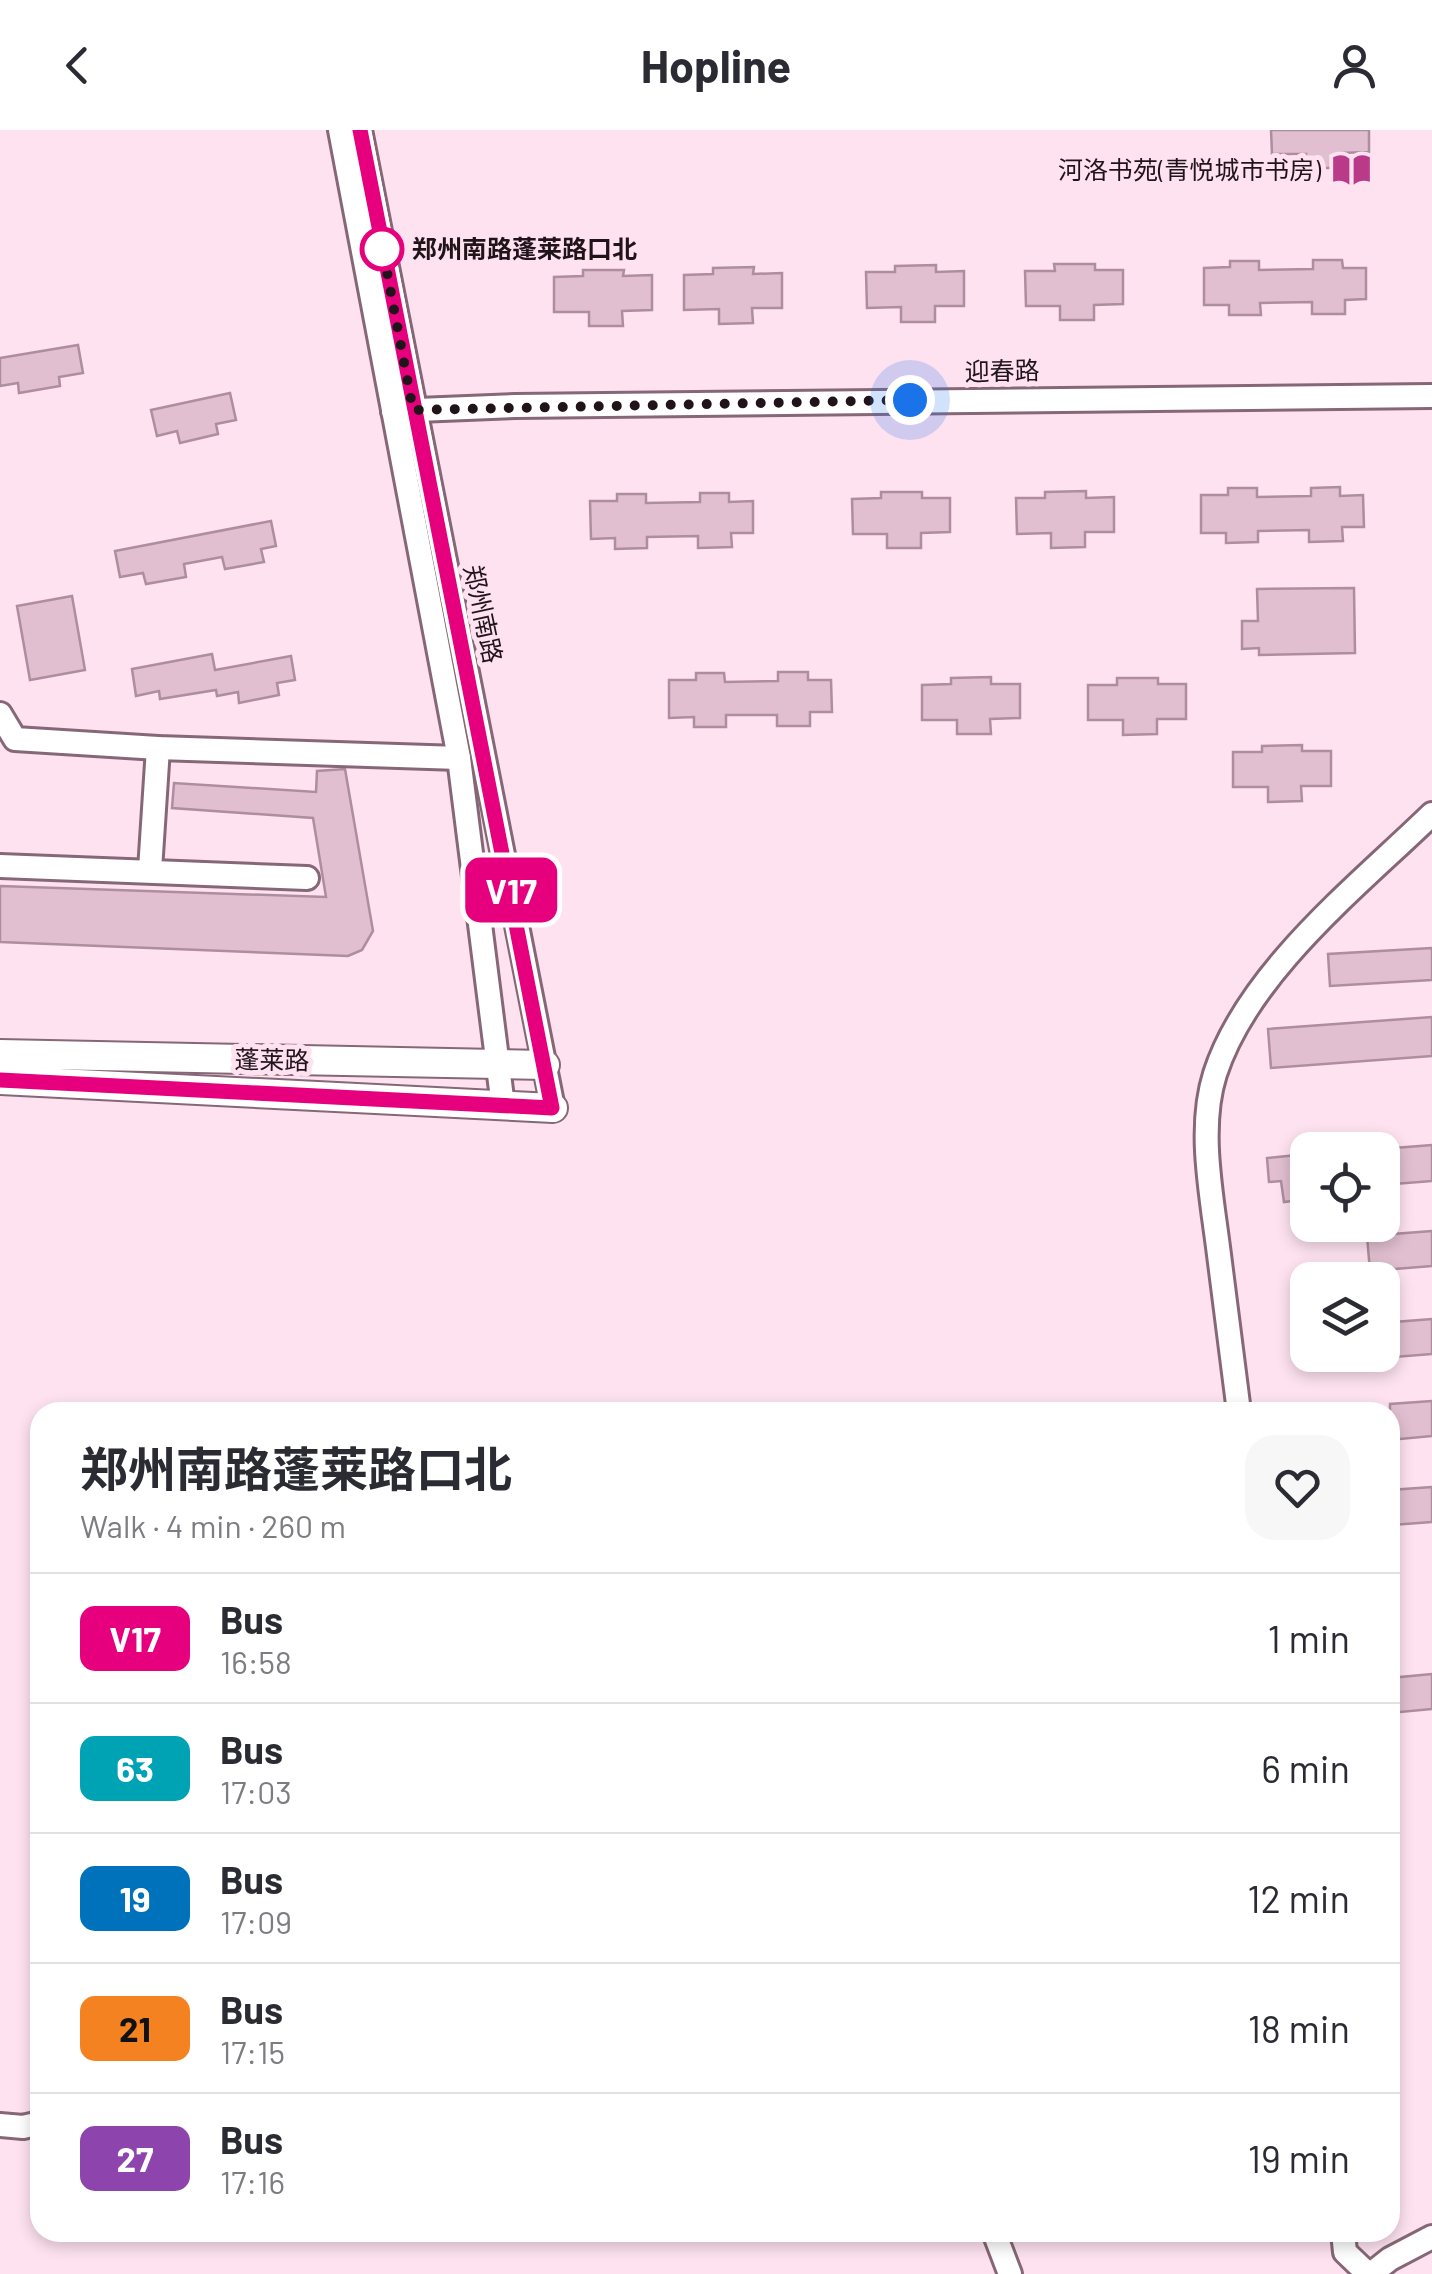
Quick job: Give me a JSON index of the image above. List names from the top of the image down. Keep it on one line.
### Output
{"streets":{"main road":["蓬莱路"],"street":["迎春路","郑州南路"]},"crossings":[["迎春路","郑州南路"],["郑州南路","蓬莱路"]],"places":{"library":["河洛书苑(青悦城市书房)"],"other":["郑州南路蓬莱路口北"]},"lines":["bus line V17"],"page":{"header":"Hopline","on_map":"V17","heading":["郑州南路蓬莱路口北","Walk · 4 min · 260 m"],"list":[{"mark":"V17","name":"Bus","note":"16:58","value":"1 min"},{"mark":"63","name":"Bus","note":"17:03","value":"6 min"},{"mark":"19","name":"Bus","note":"17:09","value":"12 min"},{"mark":"21","name":"Bus","note":"17:15","value":"18 min"},{"mark":"27","name":"Bus","note":"17:16","value":"19 min"}]}}
